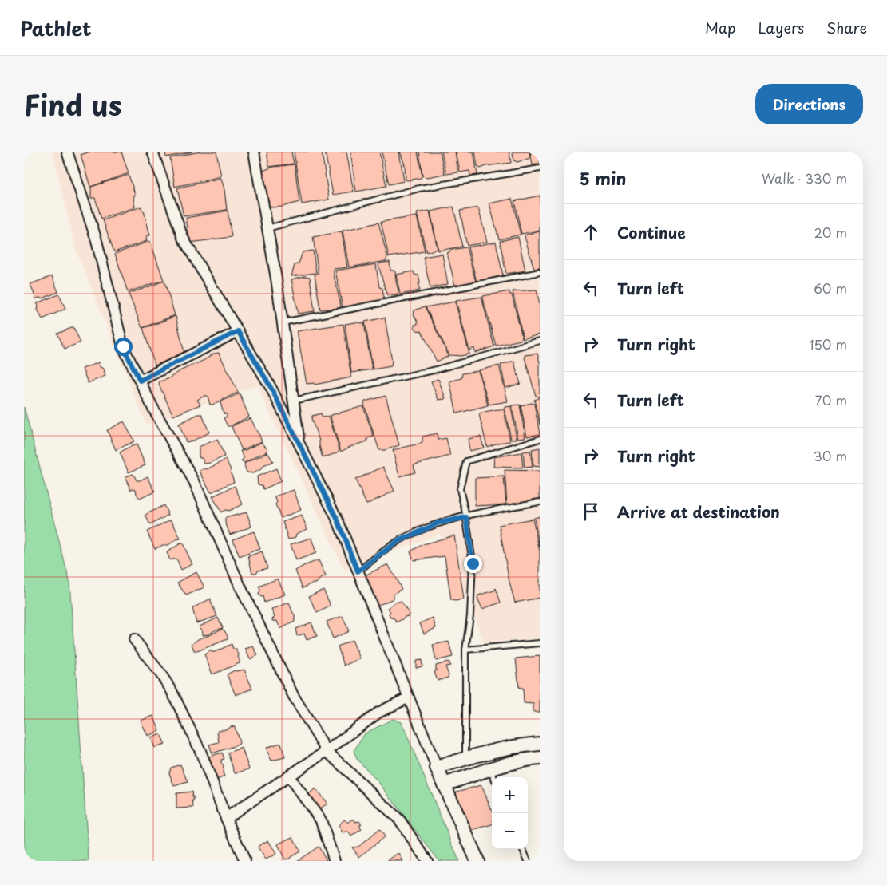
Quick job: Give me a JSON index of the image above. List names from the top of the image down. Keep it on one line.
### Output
{"page":{"header":"Pathlet","nav":["Map","Layers","Share"],"title":"Find us","buttons":"Directions","heading":["5 min","Walk · 330 m"],"list":[["Continue","20 m"],["Turn left","60 m"],["Turn right","150 m"],["Turn left","70 m"],["Turn right","30 m"],"Arrive at destination"],"map_buttons":["+","−"]}}
